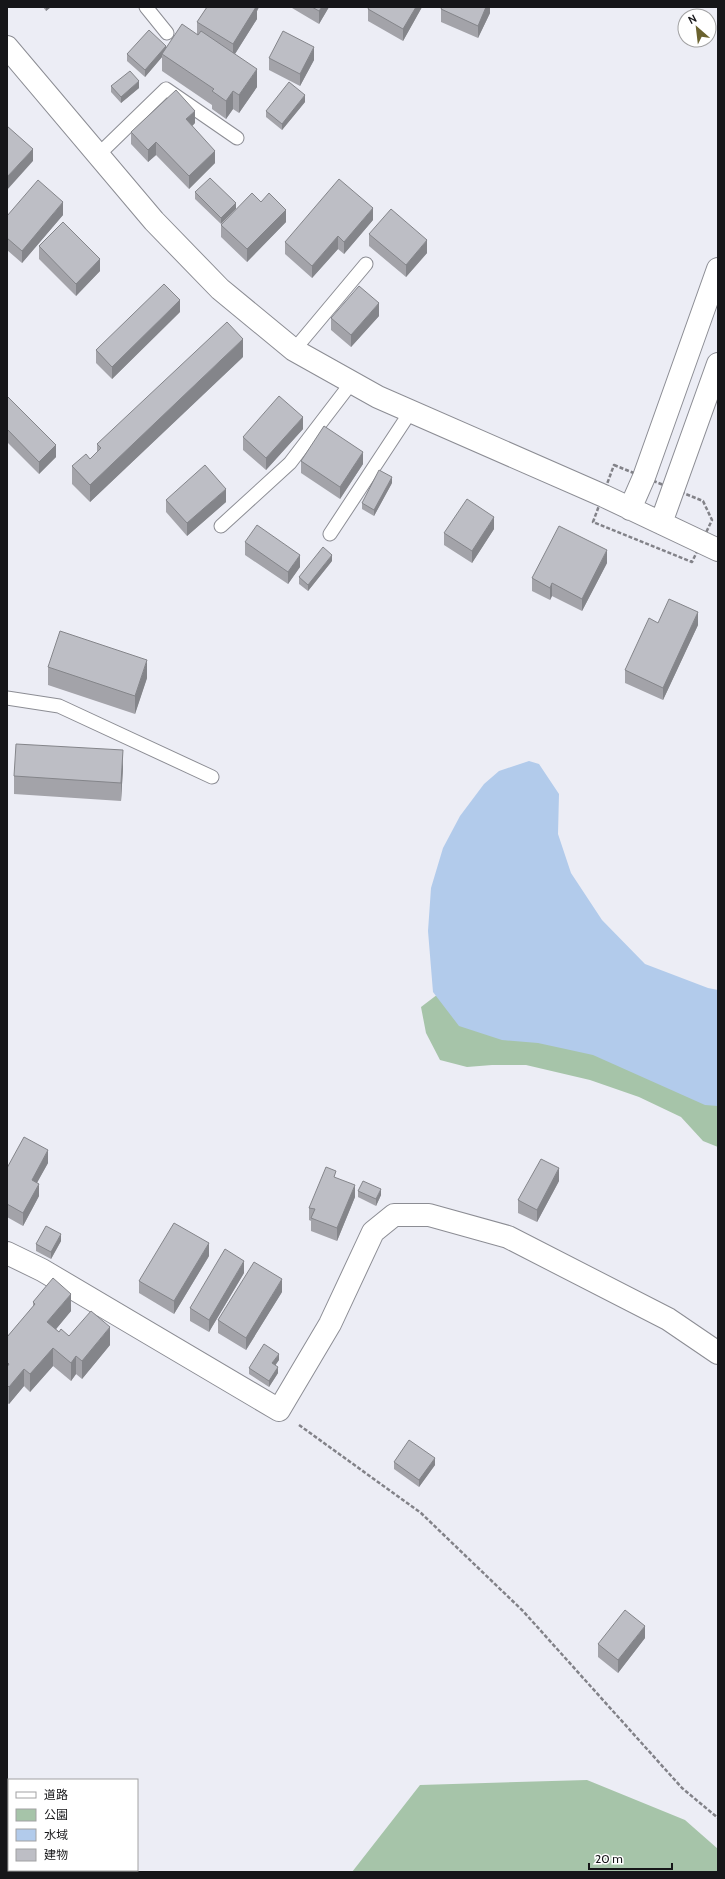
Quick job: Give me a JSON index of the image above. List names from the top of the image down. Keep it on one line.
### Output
{"legend":["道路","公園","水域","建物"],"scale_bar":"20 m","north":"top left"}
